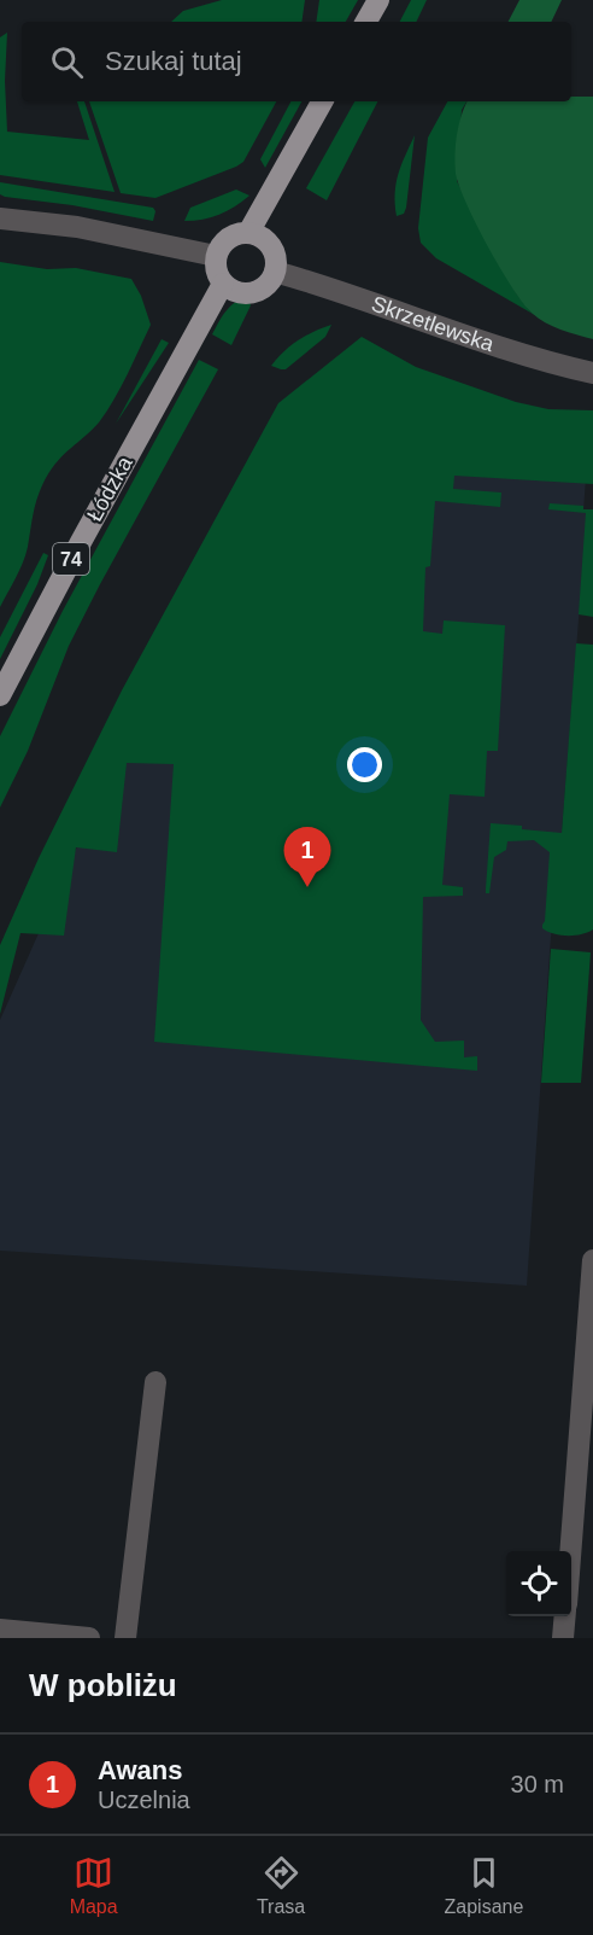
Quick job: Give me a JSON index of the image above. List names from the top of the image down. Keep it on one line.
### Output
{"streets":{"main road":["Łódzka","74"],"street":["Skrzetlewska"]},"crossings":[["Skrzetlewska","Łódzka"]],"page":{"search":"Szukaj tutaj","pins":"1","heading":"W pobliżu","list":[{"mark":"1","name":"Awans","note":"Uczelnia","value":"30 m"}],"nav":["Mapa","Trasa","Zapisane"]}}
